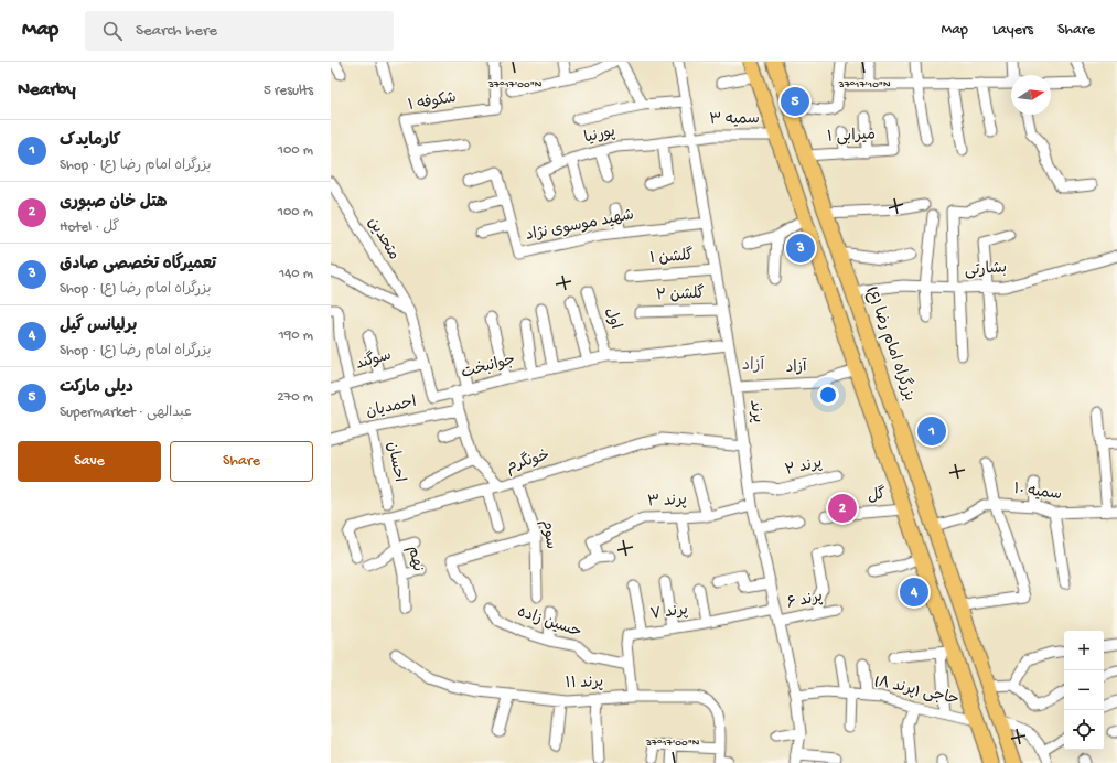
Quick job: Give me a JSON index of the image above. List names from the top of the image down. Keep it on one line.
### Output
{"streets":{"highway":["بزرگراه امام رضا (ع)"],"street":["شکوفه ۱","سمیه ۳","پورنیا","میرابی ۱","شهید موسوی نژاد","متحدین","گلشن ۱","بشارتی","گلشن ۲","اول","سوگند","جوانبخت","آزاد","احمدیان","پرند","احسان","خونگرم","پرند ۲","سمیه ۱۰","گل","پرند ۳","سوم","نهم","پرند ۶","پرند ۷","حسین زاده","پرند ۱۱","حاجی (پرند ۸)"]},"crossings":[["سمیه ۳","پورنیا"],["سمیه ۳","پرند"],["پورنیا","پرند"],["میرابی ۱","بزرگراه امام رضا (ع)"],["شهید موسوی نژاد","پرند"],["متحدین","جوانبخت"],["گلشن ۱","پرند"],["بشارتی","بزرگراه امام رضا (ع)"],["گلشن ۲","پرند"],["اول","جوانبخت"],["بزرگراه امام رضا (ع)","سمیه ۱۰"],["سوگند","جوانبخت"],["جوانبخت","پرند"],["آزاد","پرند"],["احمدیان","احسان"],["پرند","خونگرم"],["پرند","پرند ۲"],["پرند","پرند ۳"],["پرند","پرند ۶"],["پرند","پرند ۷"],["پرند","حاجی (پرند ۸)"],["خونگرم","سوم"],["خونگرم","نهم"],["پرند ۷","حسین زاده"],["پرند ۷","پرند ۱۱"]],"districts":["آزاد"],"north":"right","page":{"header":"Map","search":"Search here","nav":["Map","Layers","Share"],"heading":["Nearby","5 results"],"pins":["5","3","1","2","4"],"list":[{"mark":"1","name":"کارمایدک","note":"Shop · بزرگراه امام رضا (ع)","value":"100 m"},{"mark":"2","name":"هتل خان صبوری","note":"Hotel · گل","value":"100 m"},{"mark":"3","name":"تعمیرگاه تخصصی صادق","note":"Shop · بزرگراه امام رضا (ع)","value":"140 m"},{"mark":"4","name":"برلیانس گیل","note":"Shop · بزرگراه امام رضا (ع)","value":"190 m"},{"mark":"5","name":"دیلی مارکت","note":"Supermarket · عبدالهی","value":"270 m"}],"buttons":["Save","Share"],"map_buttons":["+","−"]},"coordinates":["37°17'00\"N","37°17'10\"N"]}
